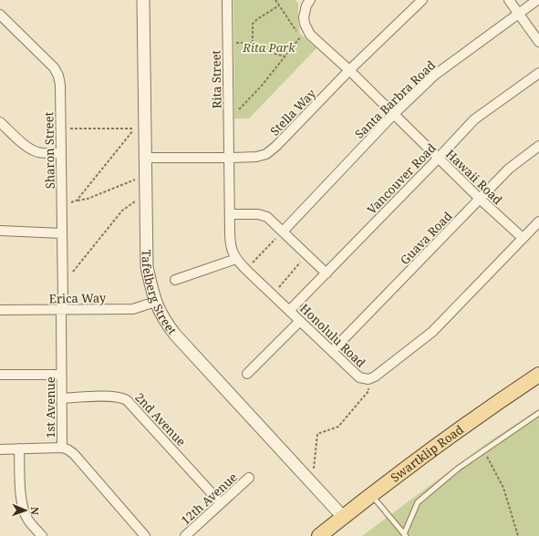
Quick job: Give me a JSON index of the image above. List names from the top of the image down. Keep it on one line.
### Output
{"streets":{"main road":["Swartklip Road"],"street":["Rita Street","Santa Barbra Road","Stella Way","Sharon Street","Hawaii Road","Vancouver Road","Guava Road","Tafelberg Street","Erica Way","Honolulu Road","1st Avenue","2nd Avenue","12th Avenue"]},"crossings":[["Rita Street","Stella Way"],["Rita Street","Honolulu Road"],["Santa Barbra Road","Hawaii Road"],["Stella Way","Hawaii Road"],["Stella Way","Tafelberg Street"],["Stella Way","Honolulu Road"],["Sharon Street","Erica Way"],["Sharon Street","1st Avenue"],["Hawaii Road","Vancouver Road"],["Hawaii Road","Guava Road"],["Hawaii Road","Honolulu Road"],["Vancouver Road","Honolulu Road"],["Guava Road","Honolulu Road"],["Tafelberg Street","Erica Way"],["Tafelberg Street","Swartklip Road"],["Erica Way","1st Avenue"],["1st Avenue","2nd Avenue"],["2nd Avenue","12th Avenue"]],"parks":["Rita Park"],"north":"right"}
